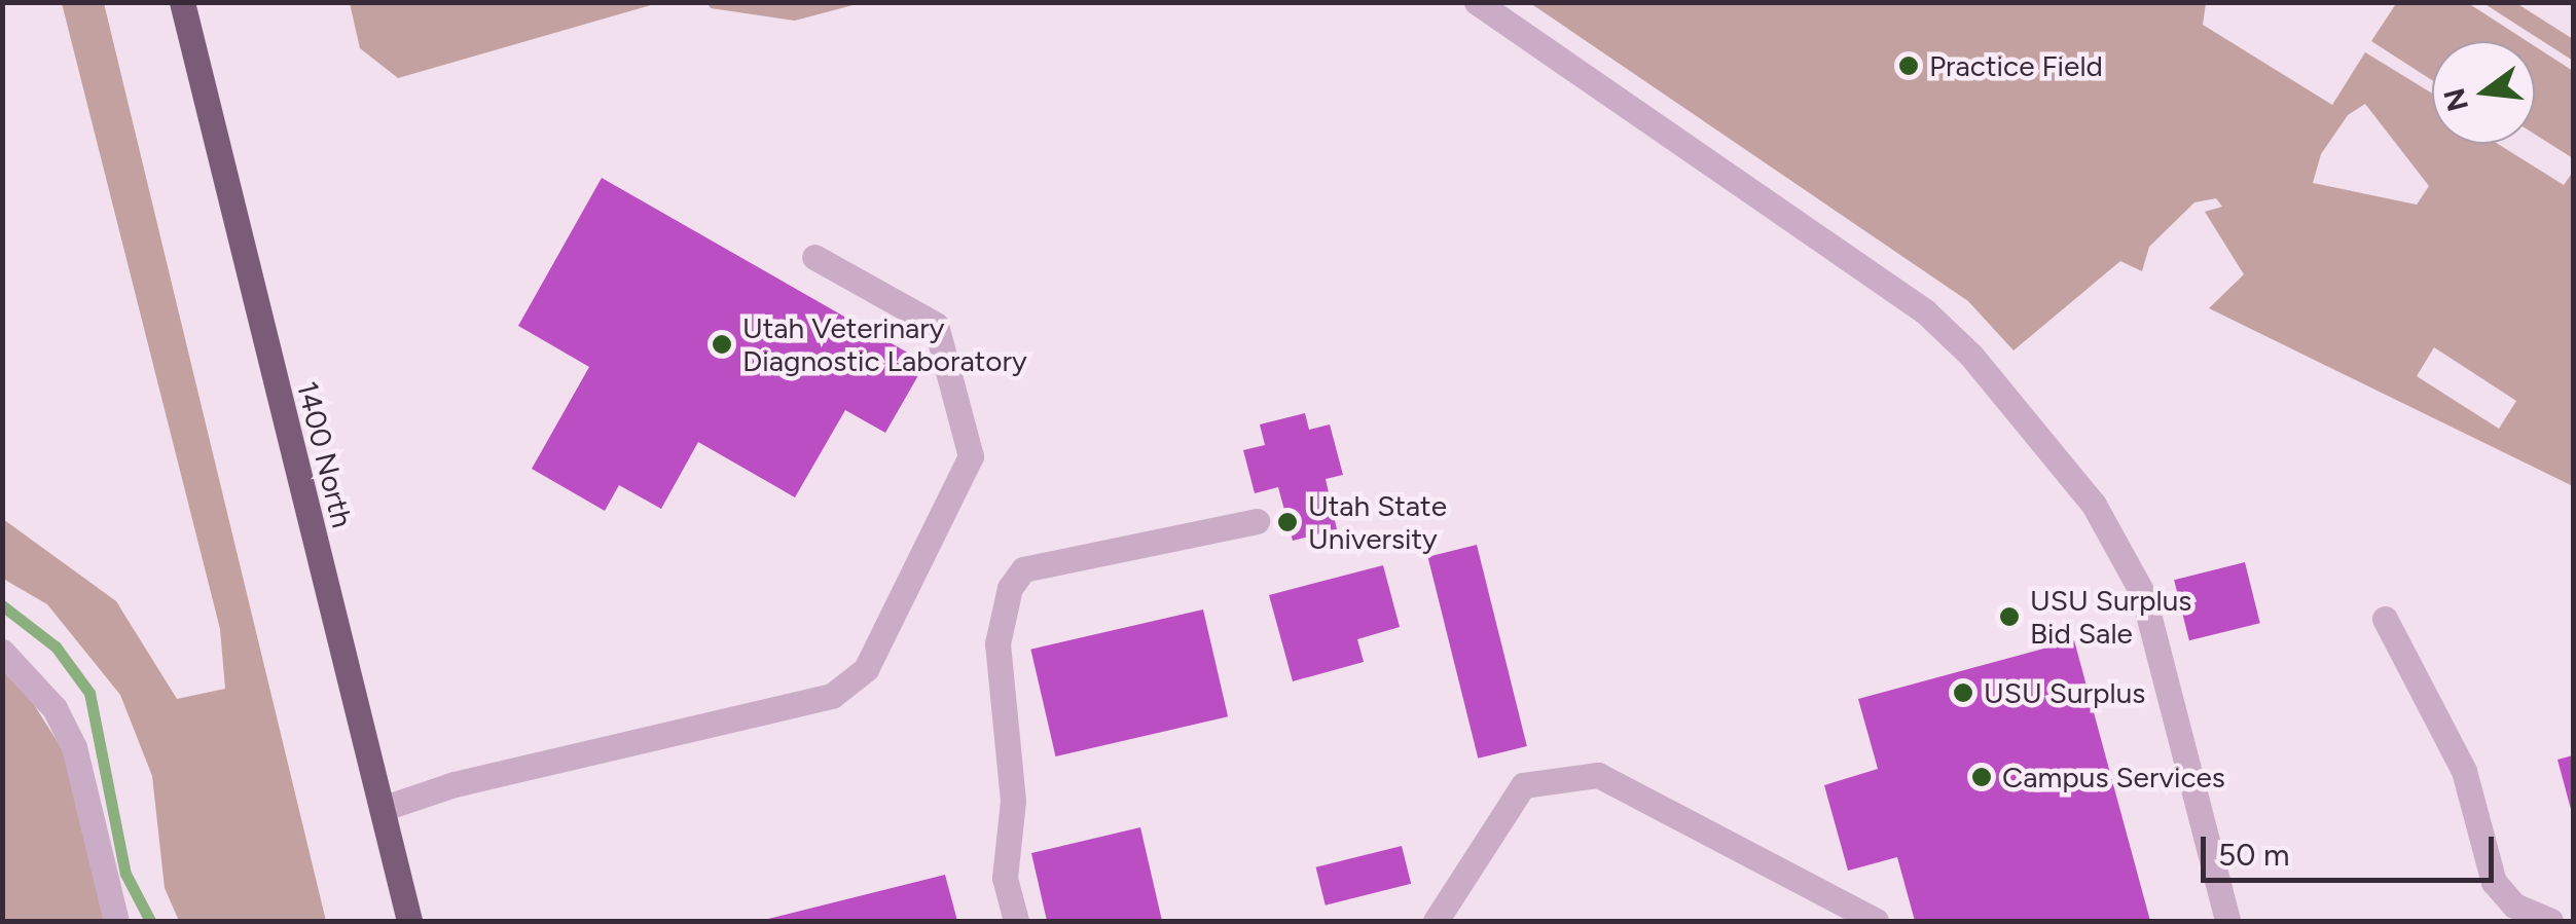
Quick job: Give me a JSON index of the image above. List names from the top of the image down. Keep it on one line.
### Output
{"streets":{"main road":["1400 North"]},"places":["Practice Field","Utah Veterinary Diagnostic Laboratory","Utah State University","USU Surplus Bid Sale","USU Surplus","Campus Services"],"scale_bar":"50 m","north":"left"}
